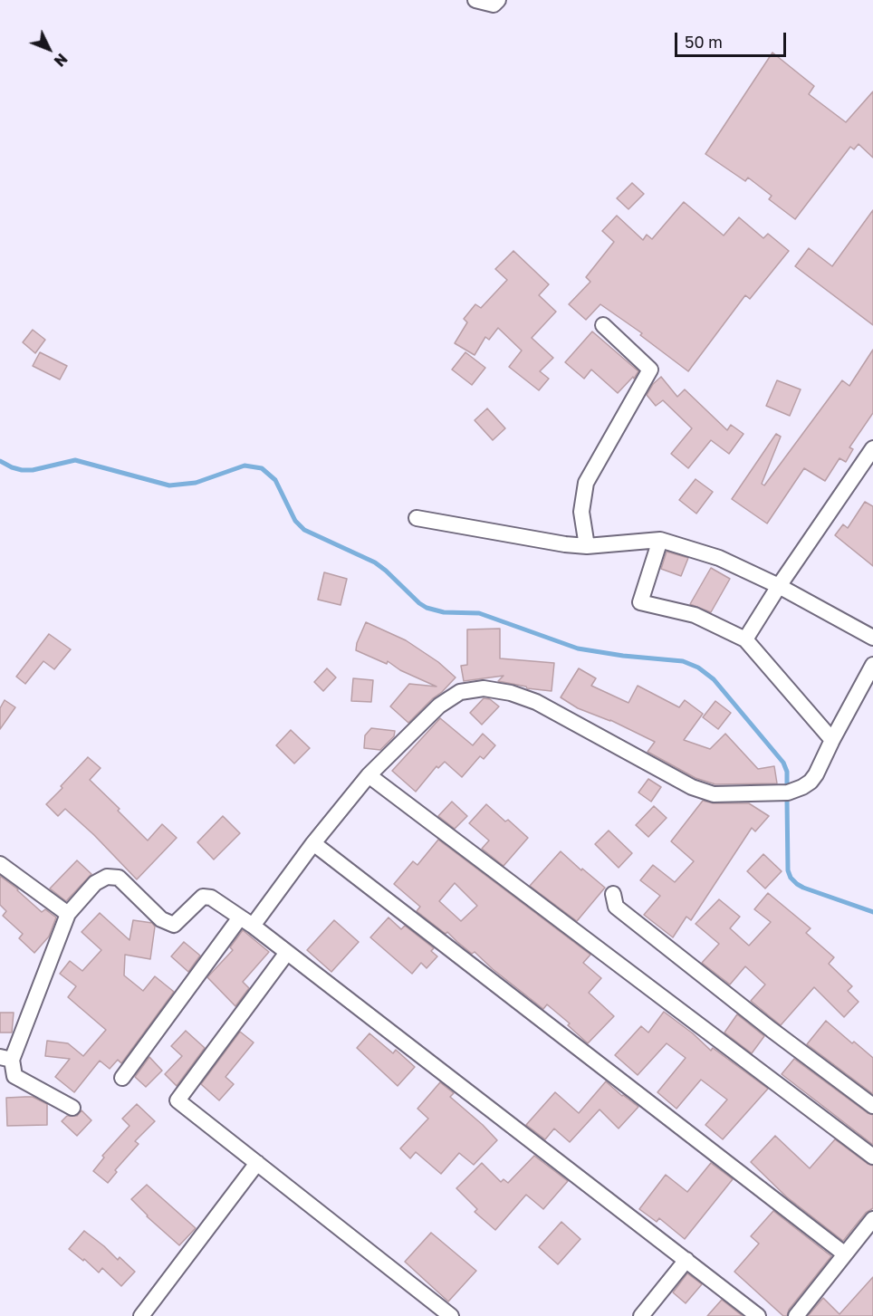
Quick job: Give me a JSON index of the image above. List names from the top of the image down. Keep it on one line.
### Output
{"scale_bar":"50 m","north":"bottom right"}
